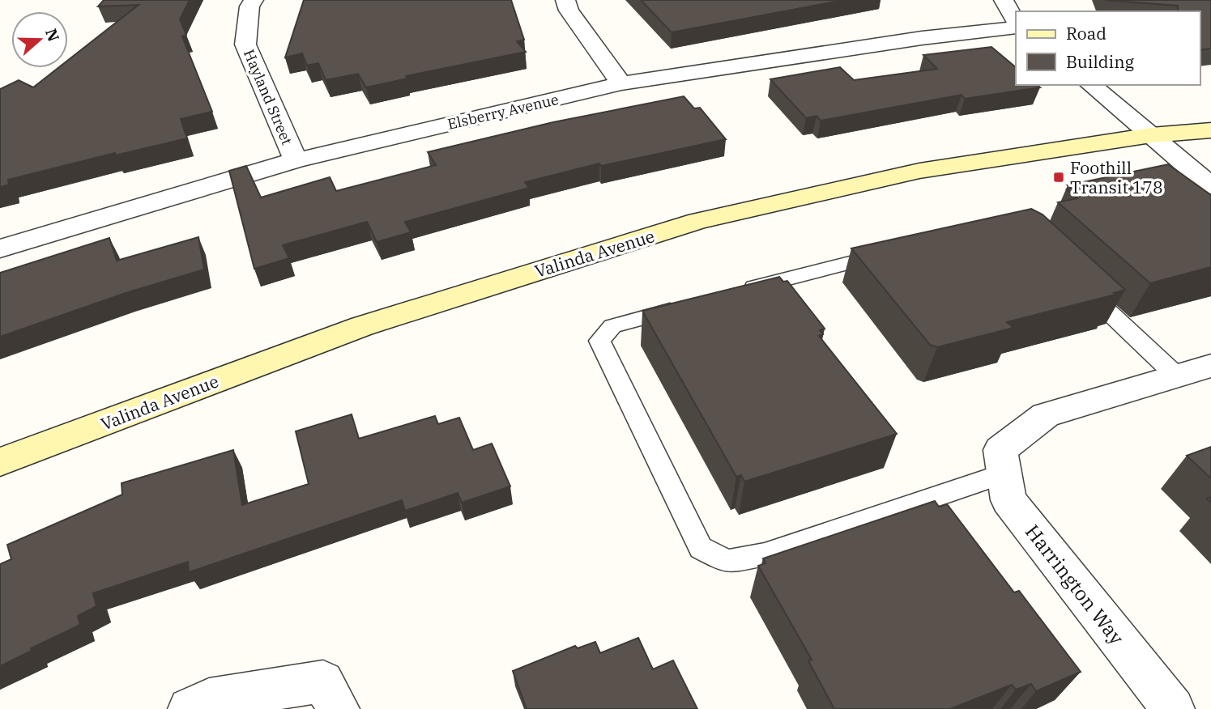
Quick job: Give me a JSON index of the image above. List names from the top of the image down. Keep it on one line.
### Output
{"streets":{"main road":["Valinda Avenue"],"street":["Hayland Street","Elsberry Avenue","Harrington Way"]},"crossings":[["Hayland Street","Elsberry Avenue"]],"places":{"transit":["Foothill Transit 178"]},"legend":["Road","Building"],"north":"right"}
